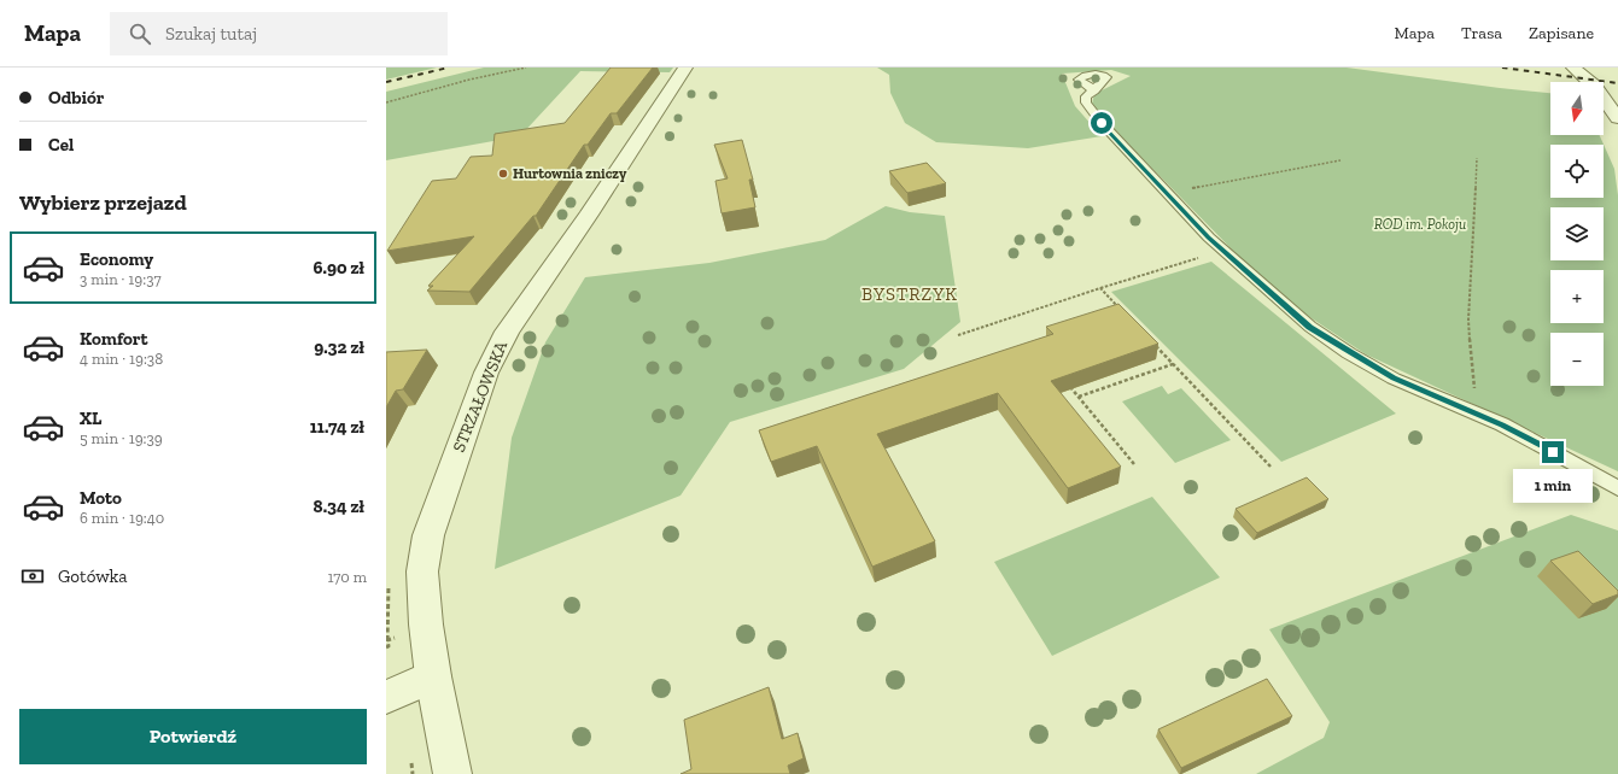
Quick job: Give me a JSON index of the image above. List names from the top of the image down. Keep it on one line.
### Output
{"streets":{"street":["STRZAŁOWSKA"]},"districts":["BYSTRZYK"],"parks":["ROD im. Pokoju"],"places":["Hurtownia zniczy"],"north":"bottom","page":{"header":"Mapa","search":"Szukaj tutaj","nav":["Mapa","Trasa","Zapisane"],"banner":["Odbiór","Cel"],"map_buttons":["+","−"],"heading":"Wybierz przejazd","list":[{"name":"Economy","note":"3 min · 19:37","value":"6.90 zł"},{"name":"Komfort","note":"4 min · 19:38","value":"9.32 zł"},{"name":"XL","note":"5 min · 19:39","value":"11.74 zł"},{"name":"Moto","note":"6 min · 19:40","value":"8.34 zł"}],"bubble":"1 min","pay":["Gotówka","170 m"],"buttons":"Potwierdź"}}
